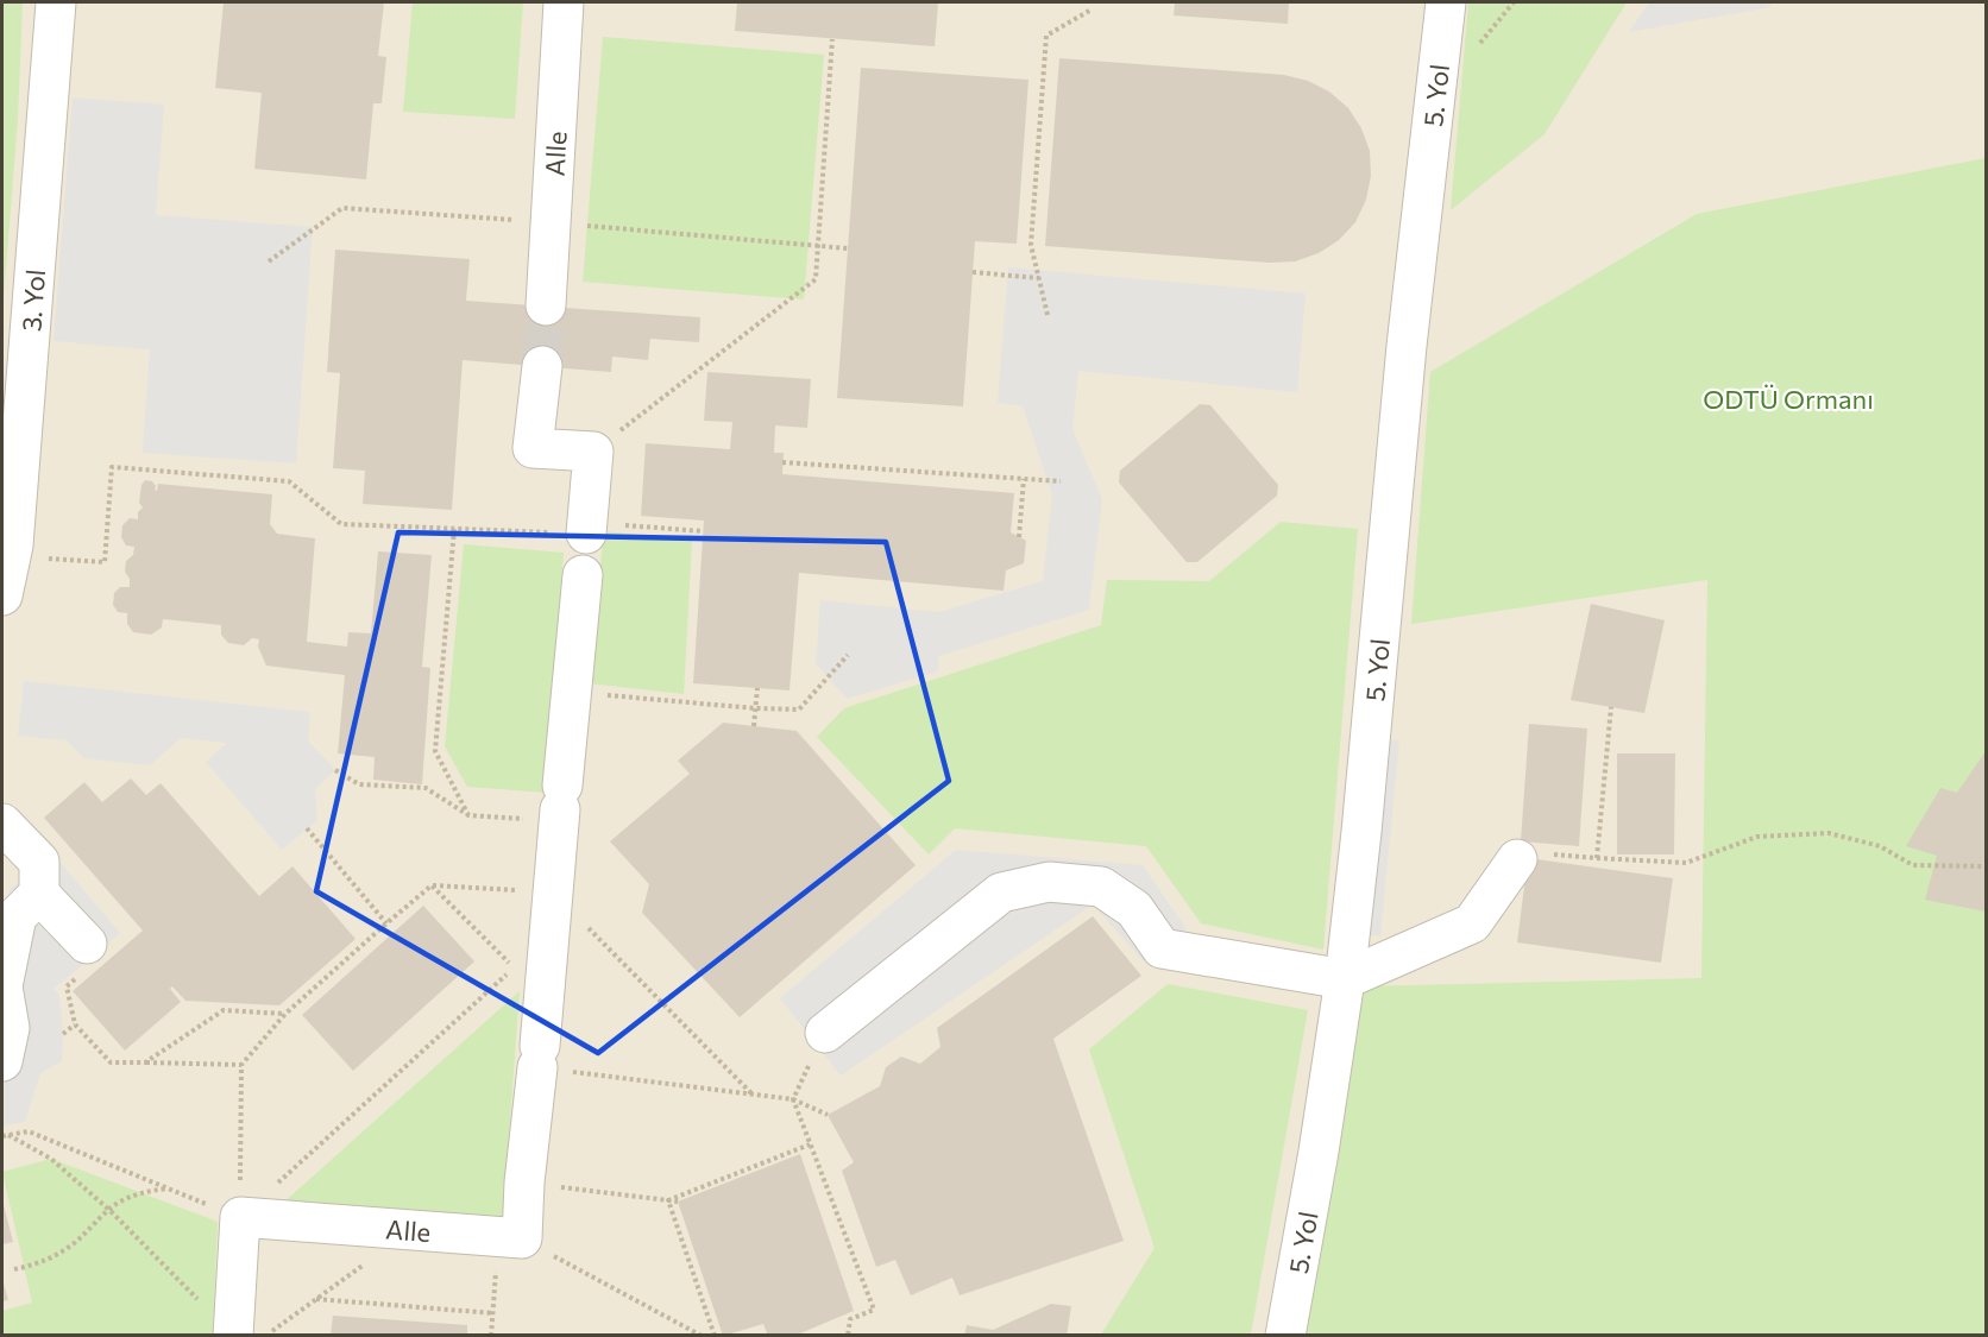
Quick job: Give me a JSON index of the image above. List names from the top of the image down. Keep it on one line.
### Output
{"streets":{"street":["5. Yol","Alle","3. Yol"]},"parks":["ODTÜ Ormanı"]}
